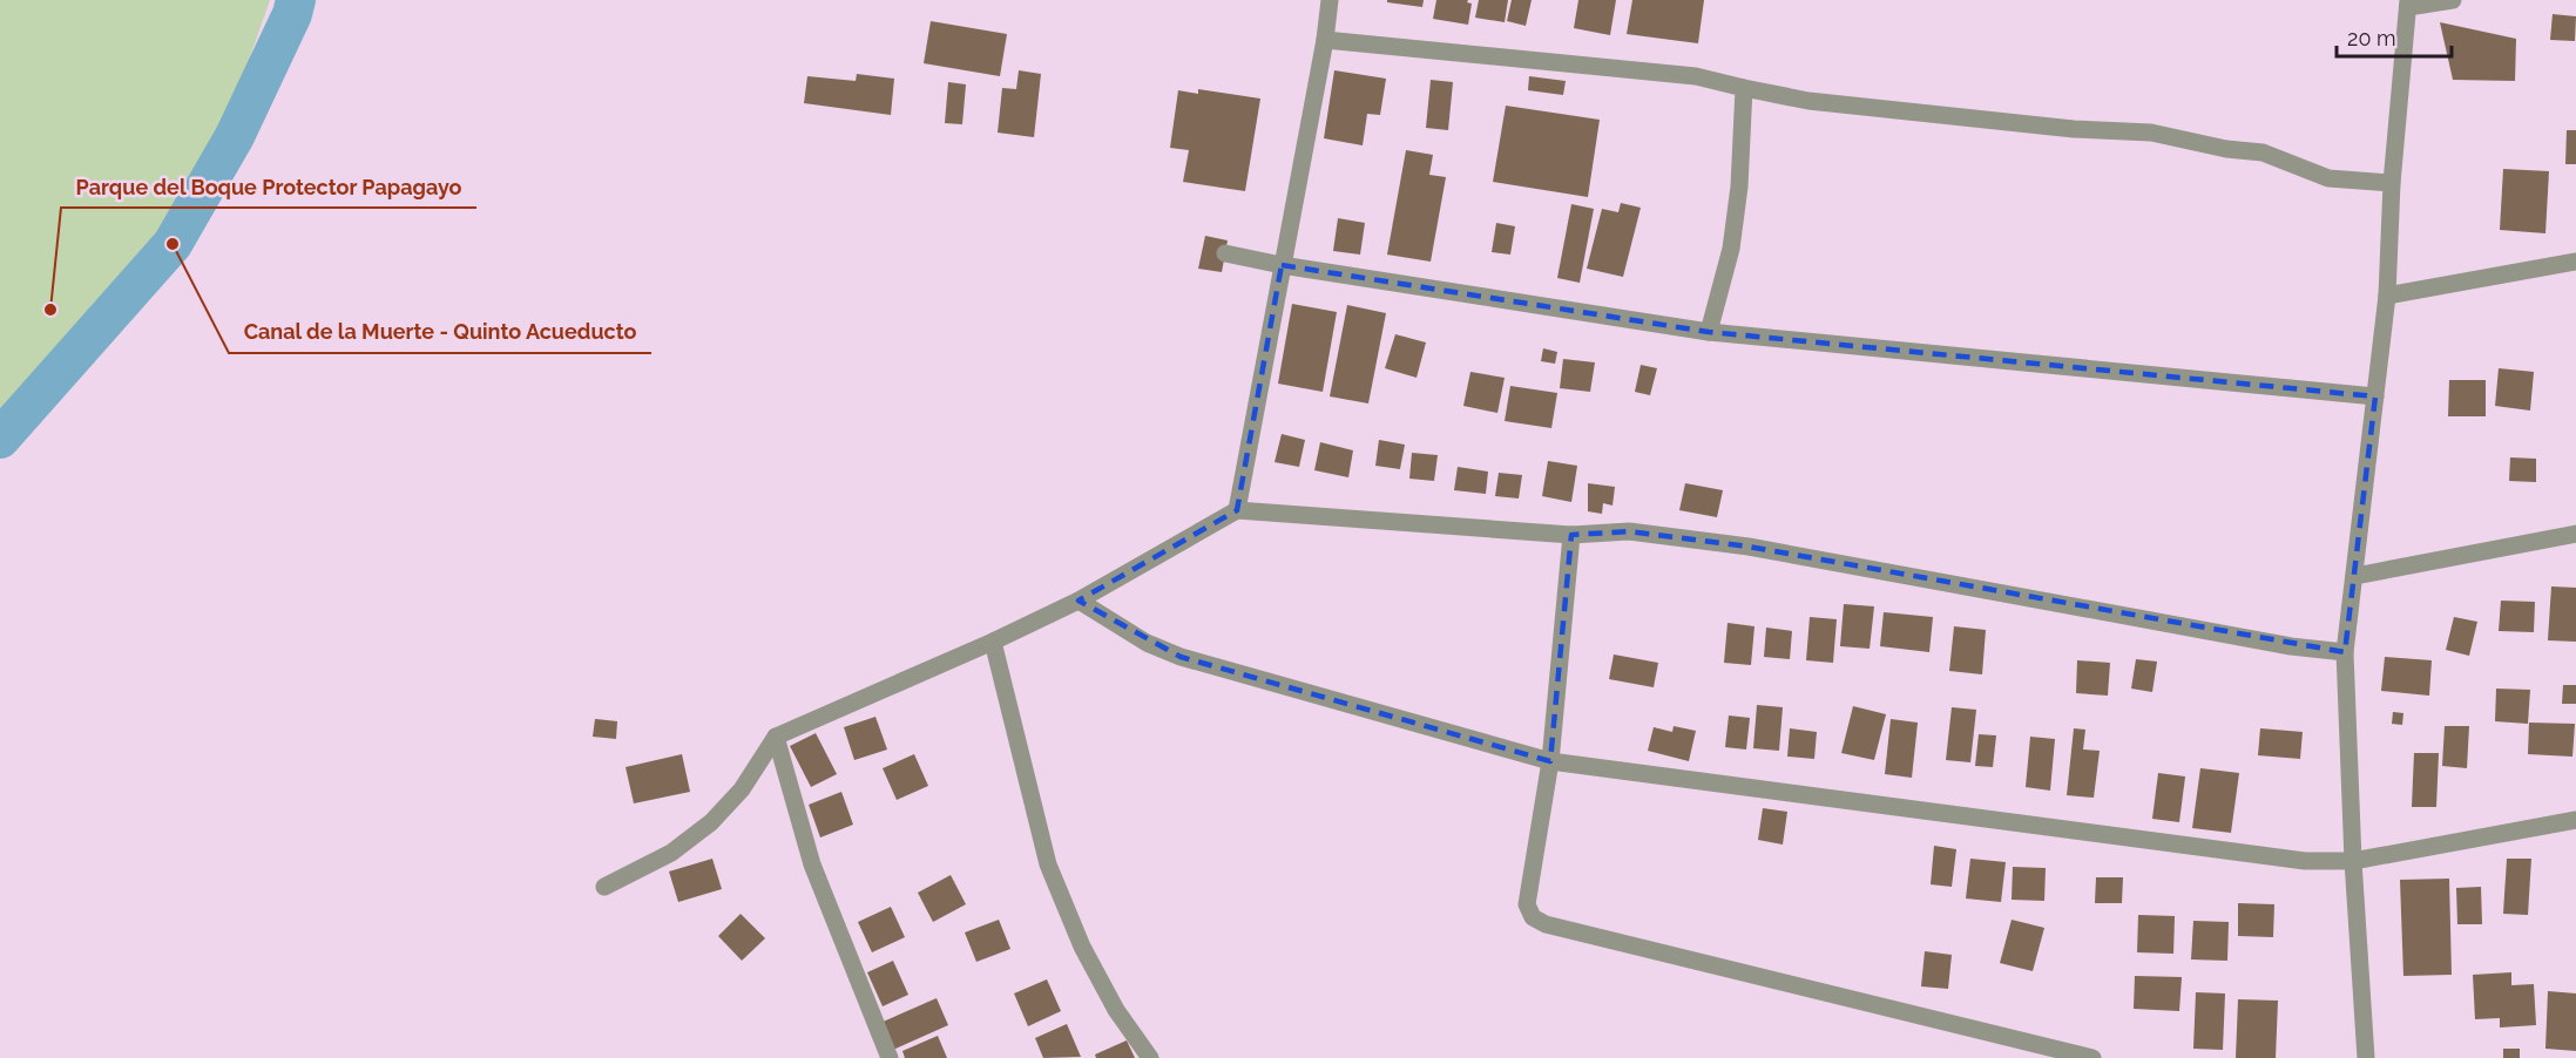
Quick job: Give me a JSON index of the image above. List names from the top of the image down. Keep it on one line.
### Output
{"places":["Canal de la Muerte - Quinto Acueducto","Parque del Boque Protector Papagayo"],"scale_bar":"20 m"}
